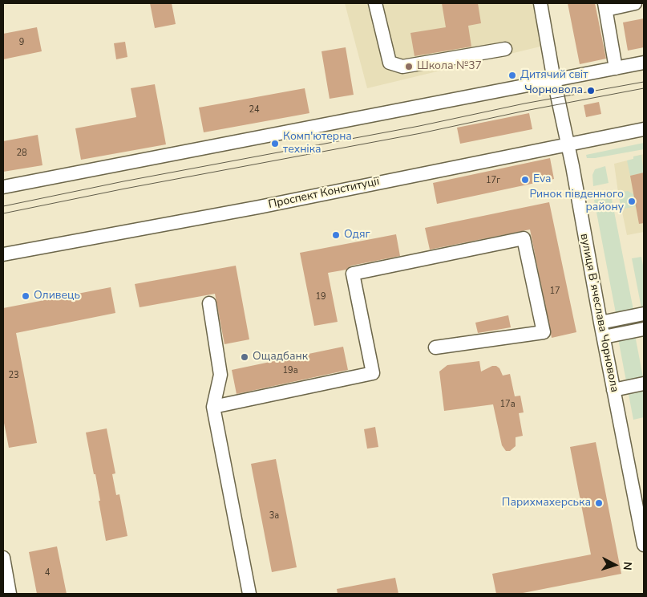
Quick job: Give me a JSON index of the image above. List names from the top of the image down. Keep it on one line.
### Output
{"streets":{"street":["Проспект Конституції","вулиця Вʼячеслава Чорновола"]},"crossings":[["Проспект Конституції","вулиця Вʼячеслава Чорновола"]],"places":["Школа №37","Дитячий світ","Чорновола","Комп'ютерна техніка","Eva","Ринок південного району","Одяг","Оливець","Ощадбанк","Парихмахерська"],"house_numbers":["9","24","28","17г","17","19","19а","23","17а","3а","4"],"north":"right"}
